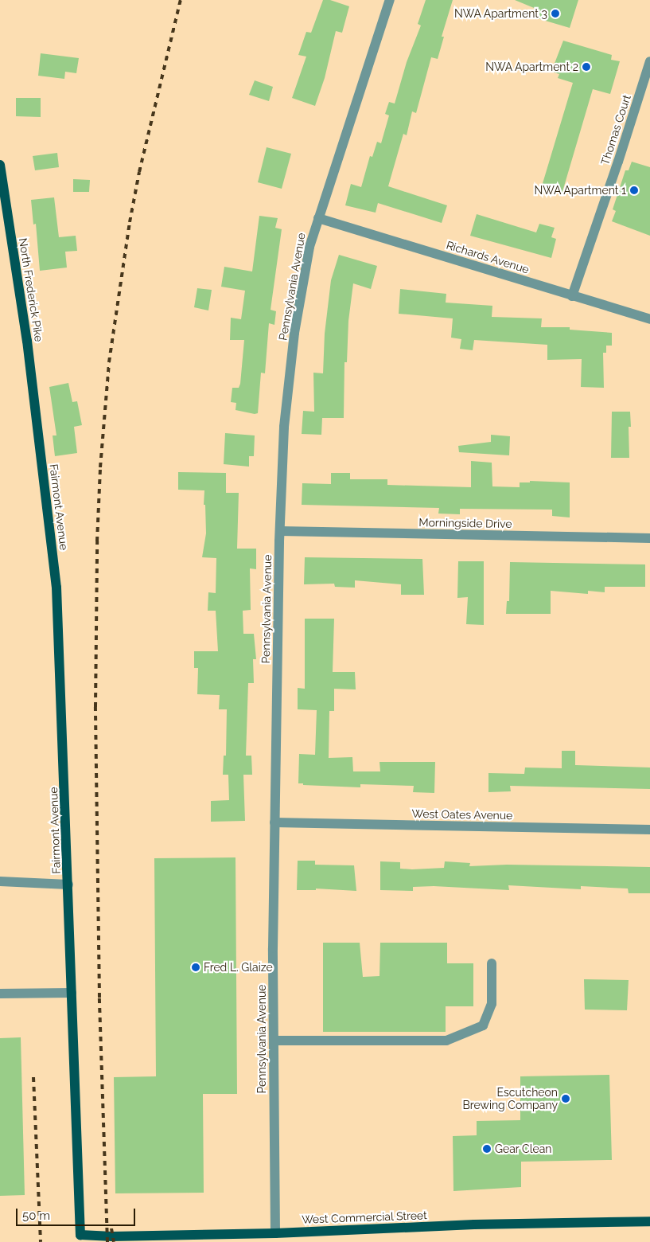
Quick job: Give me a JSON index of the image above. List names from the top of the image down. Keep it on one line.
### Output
{"streets":{"main road":["North Frederick Pike","Fairmont Avenue","West Commercial Street"],"street":["Thomas Court","Richards Avenue","Pennsylvania Avenue","Morningside Drive","West Oates Avenue"]},"crossings":[["Thomas Court","Richards Avenue"],["Richards Avenue","Pennsylvania Avenue"],["Pennsylvania Avenue","Morningside Drive"],["Pennsylvania Avenue","West Oates Avenue"],["Pennsylvania Avenue","West Commercial Street"],["North Frederick Pike","Fairmont Avenue"],["Fairmont Avenue","West Commercial Street"]],"places":["NWA Apartment 3","NWA Apartment 2","NWA Apartment 1","Fred L. Glaize","Escutcheon Brewing Company","Gear Clean"],"scale_bar":"50 m"}
